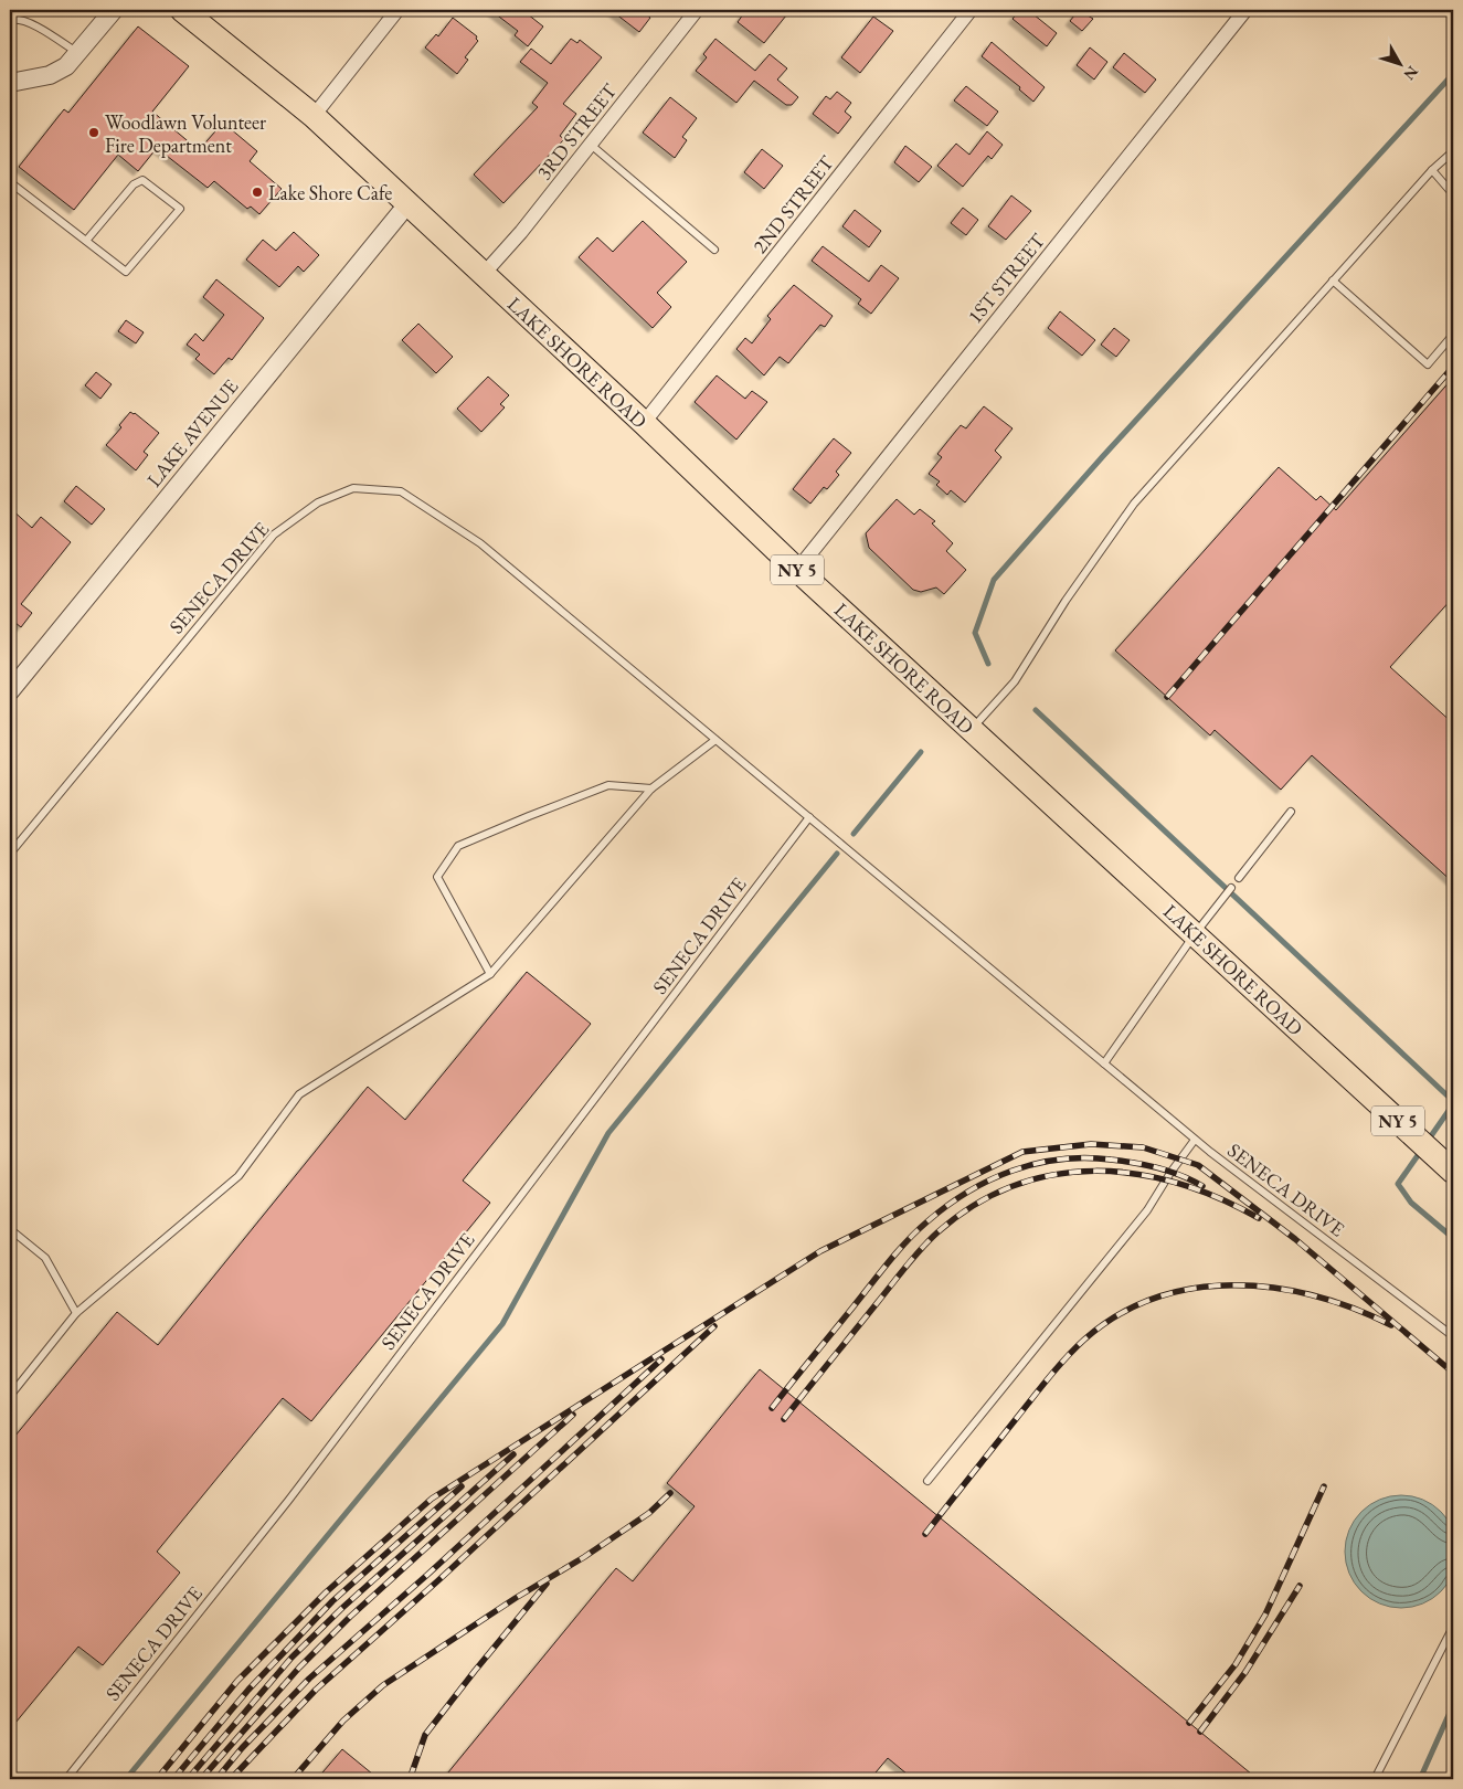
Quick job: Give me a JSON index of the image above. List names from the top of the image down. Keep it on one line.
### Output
{"streets":{"highway":["LAKE SHORE ROAD","NY 5"],"street":["3RD STREET","2ND STREET","1ST STREET","LAKE AVENUE"],"lane":["SENECA DRIVE"]},"crossings":[["3RD STREET","LAKE SHORE ROAD"],["2ND STREET","LAKE SHORE ROAD"],["1ST STREET","LAKE SHORE ROAD"],["LAKE SHORE ROAD","LAKE AVENUE"]],"places":["Woodlawn Volunteer Fire Department","Lake Shore Cafe"],"north":"bottom right"}
